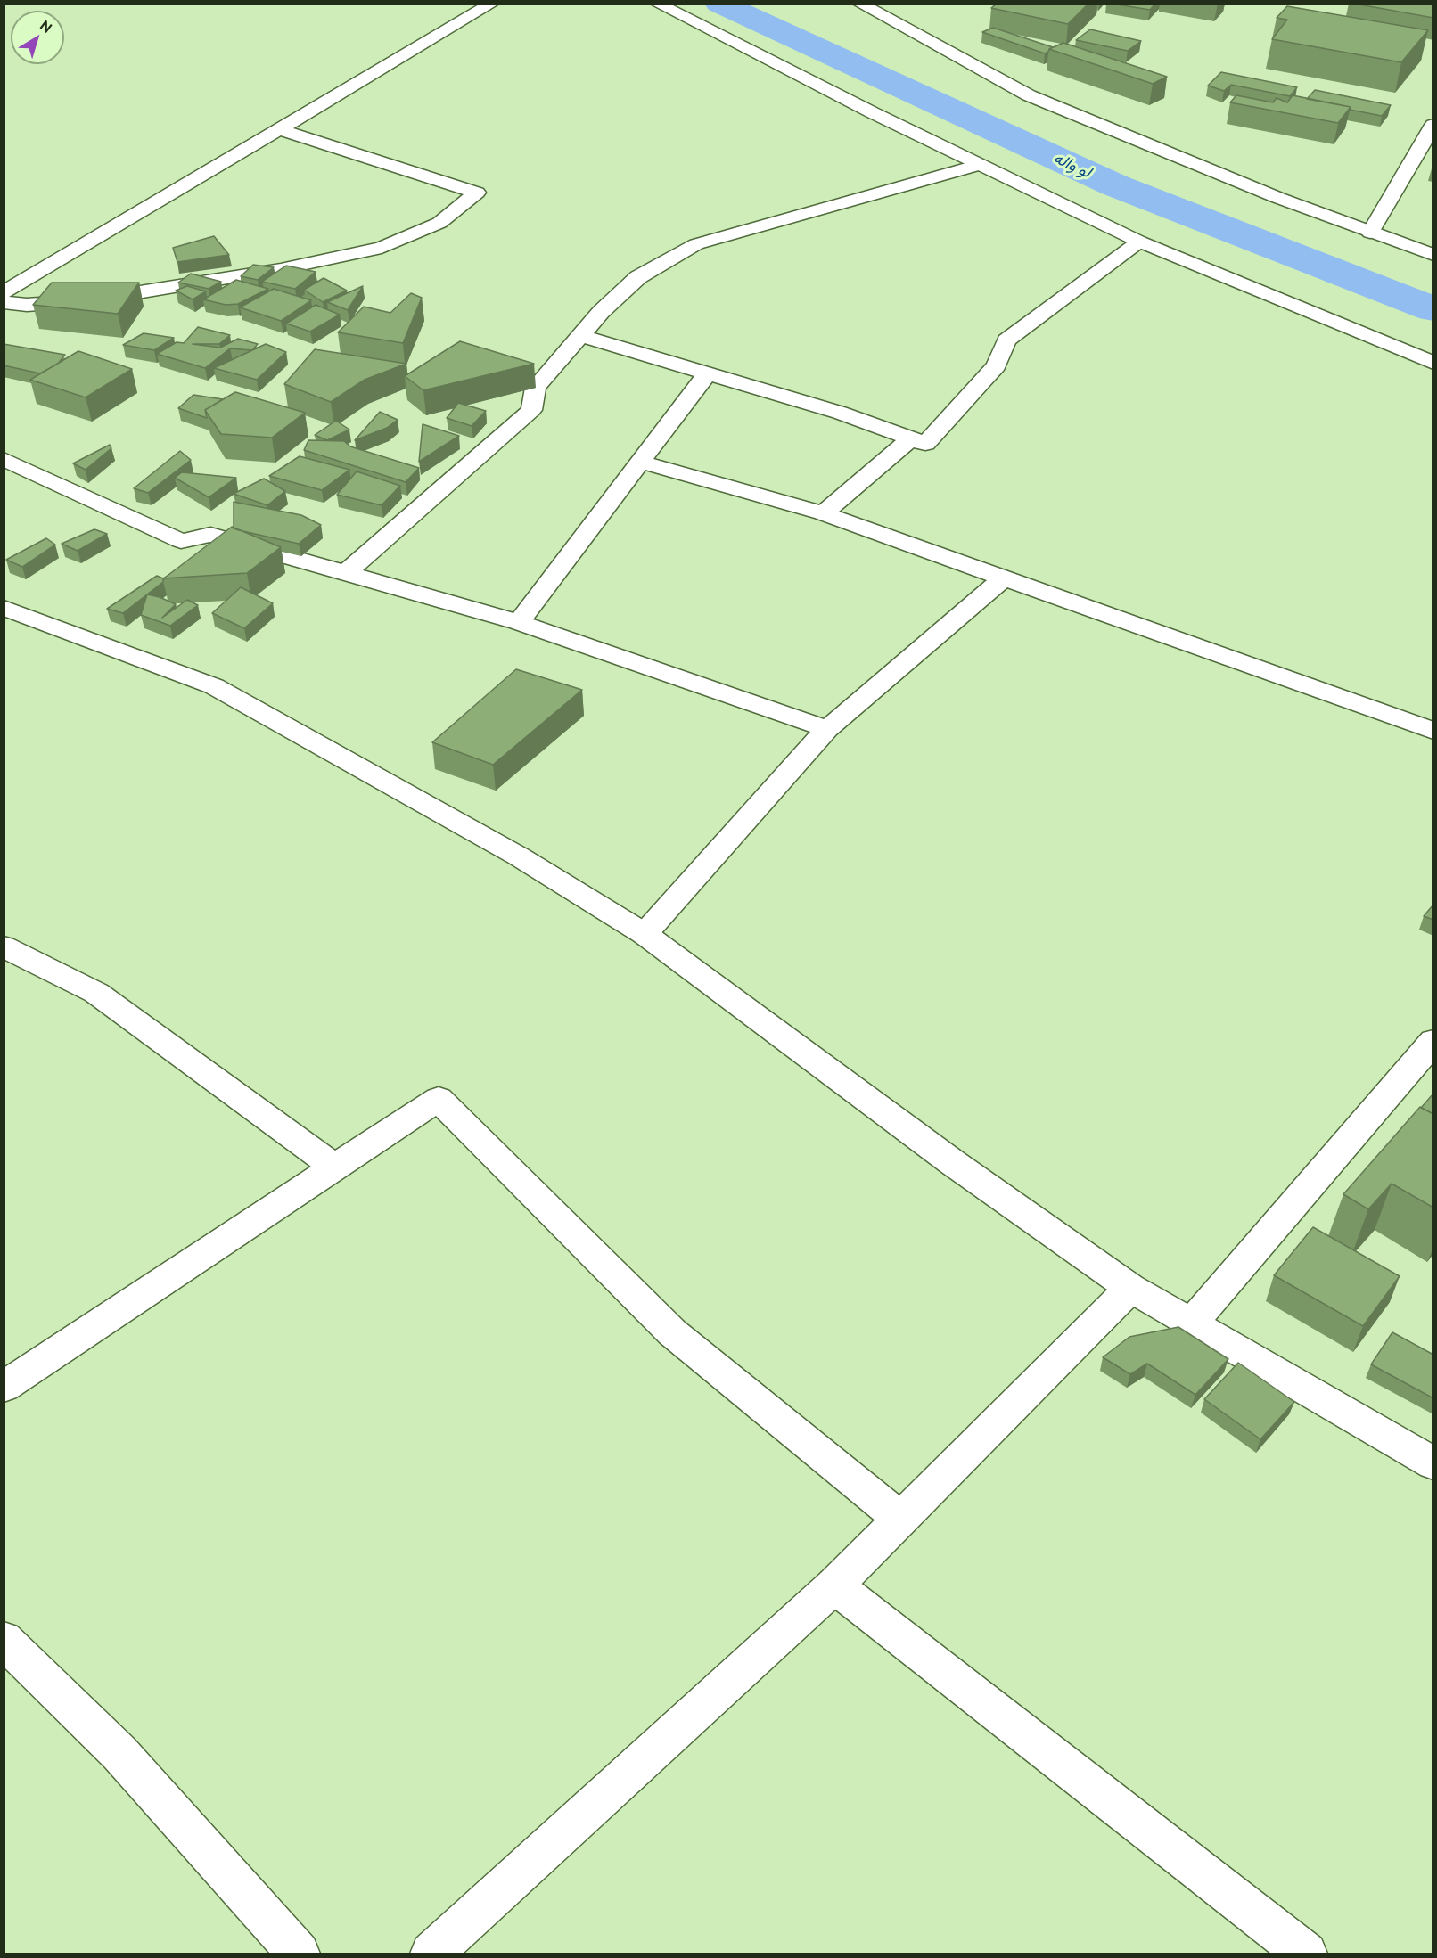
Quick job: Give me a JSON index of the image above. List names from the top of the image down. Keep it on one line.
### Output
{"water":["لو واله"],"north":"top right"}
